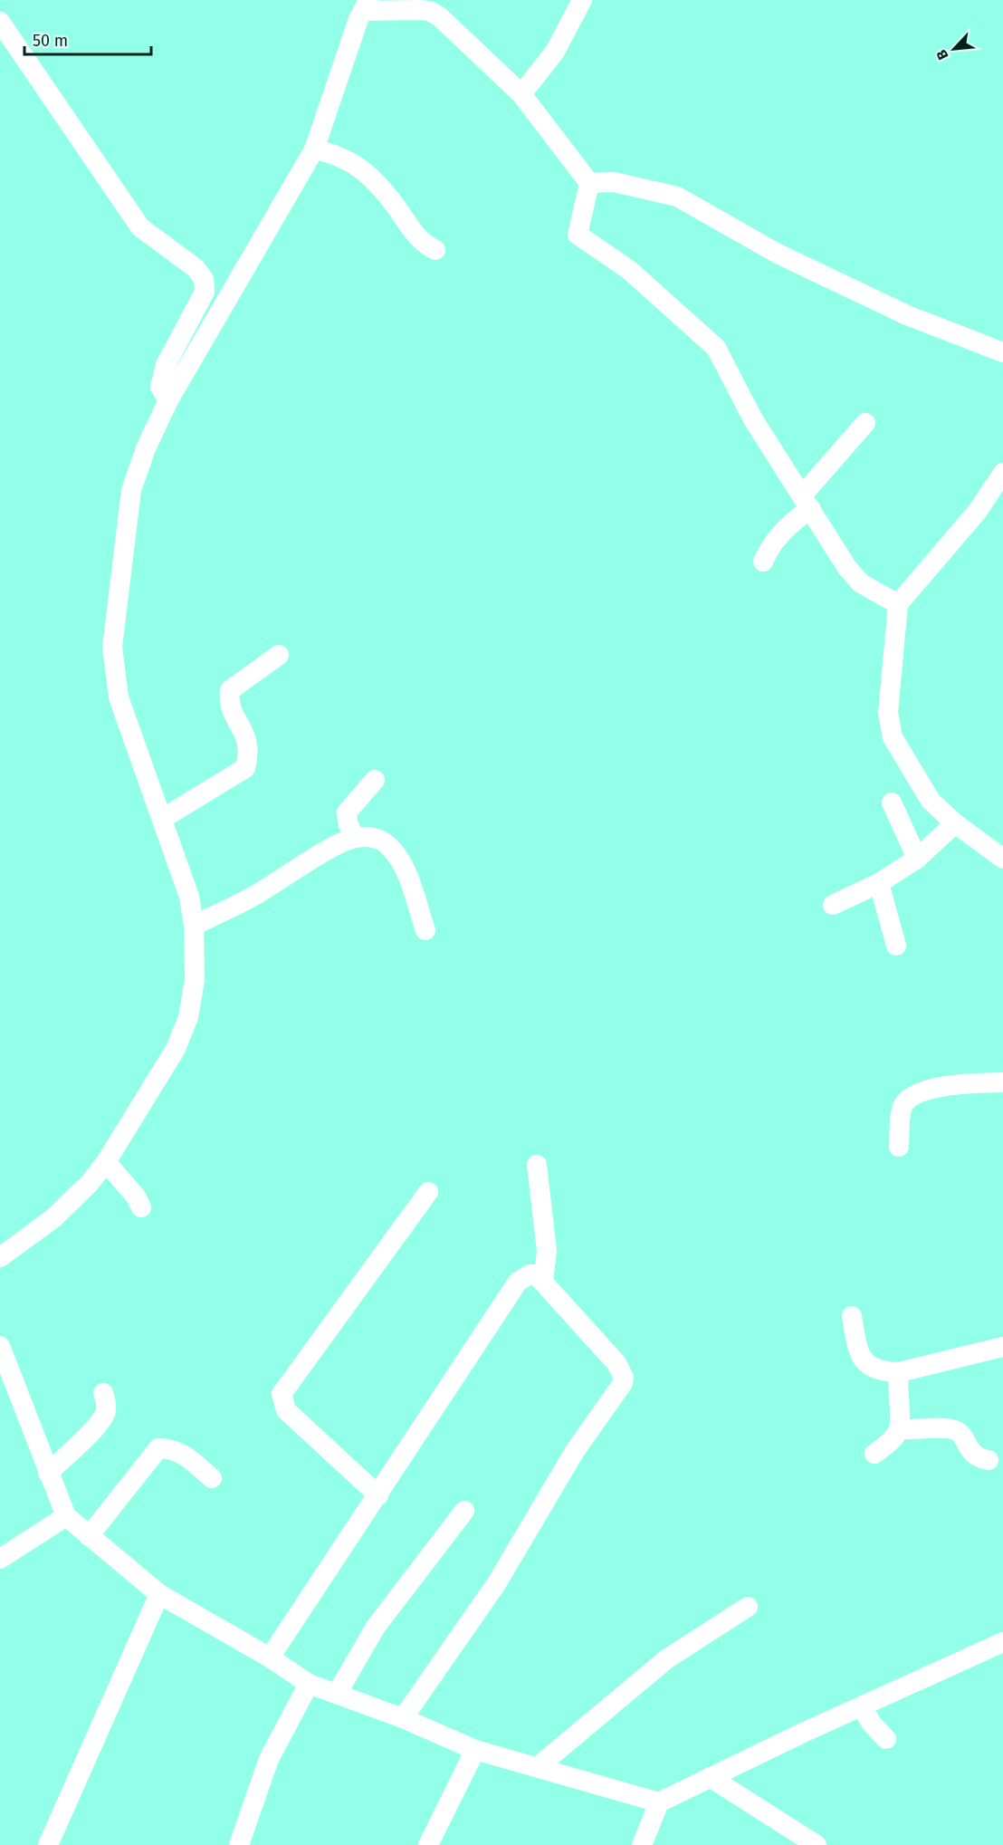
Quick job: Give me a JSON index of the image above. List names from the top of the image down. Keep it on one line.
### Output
{"scale_bar":"50 m","north":"bottom left"}
